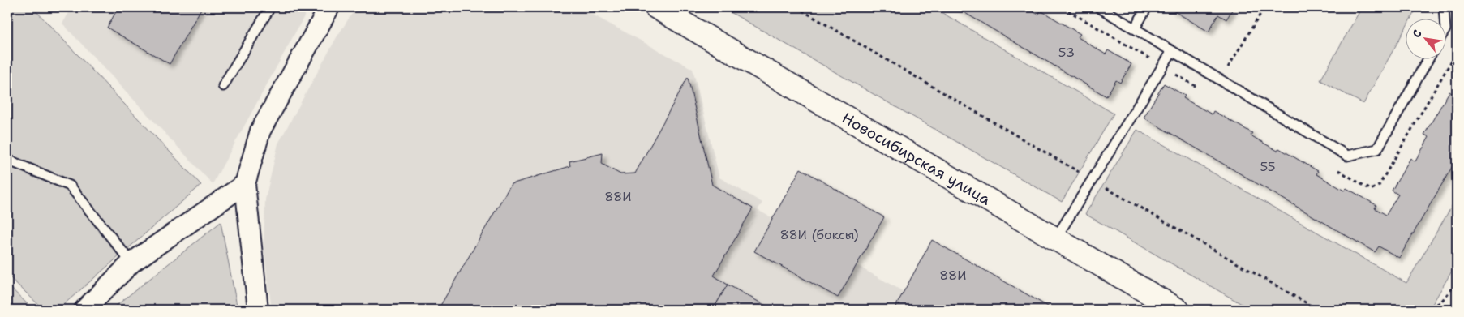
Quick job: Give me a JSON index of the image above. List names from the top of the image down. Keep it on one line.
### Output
{"streets":{"street":["Новосибирская улица"]},"house_numbers":["53","55","88И","88И (боксы)","88И"],"north":"top left"}
